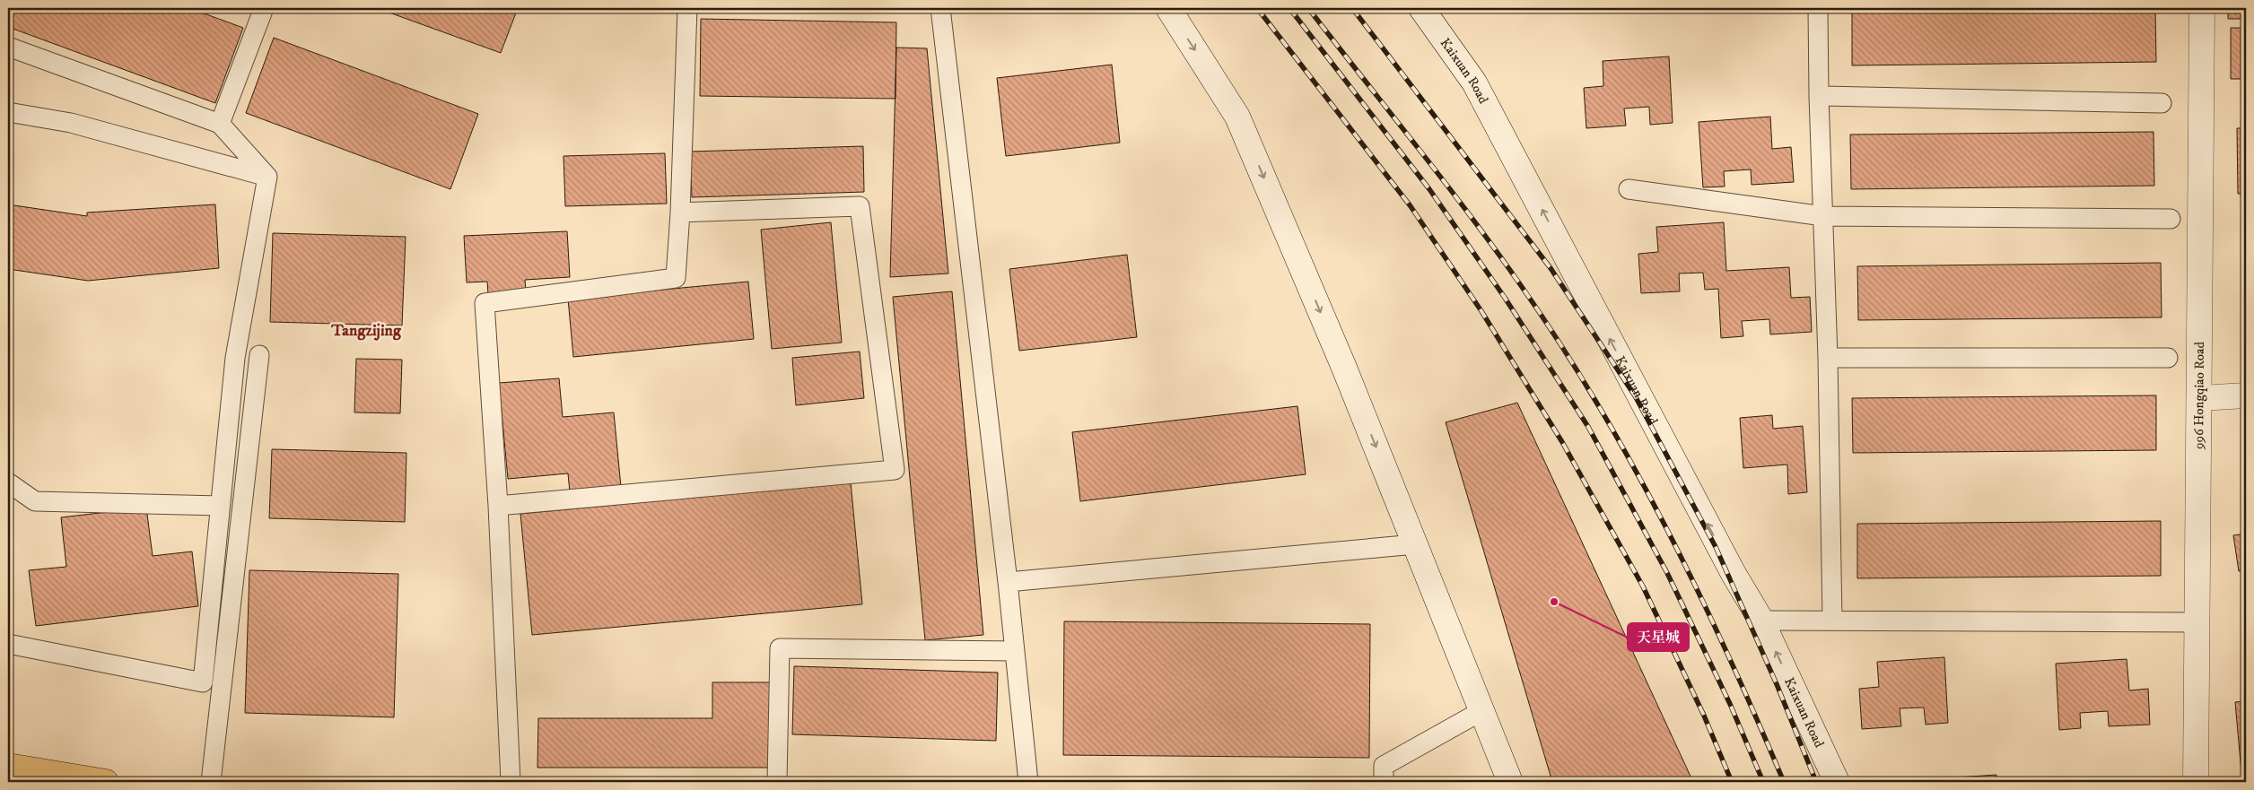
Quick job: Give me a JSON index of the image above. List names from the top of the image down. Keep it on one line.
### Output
{"streets":{"street":["Kaixuan Road","996 Hongqiao Road"]},"one_way":["Kaixuan Road"],"districts":["Tangzijing"],"places":["天星城"]}
